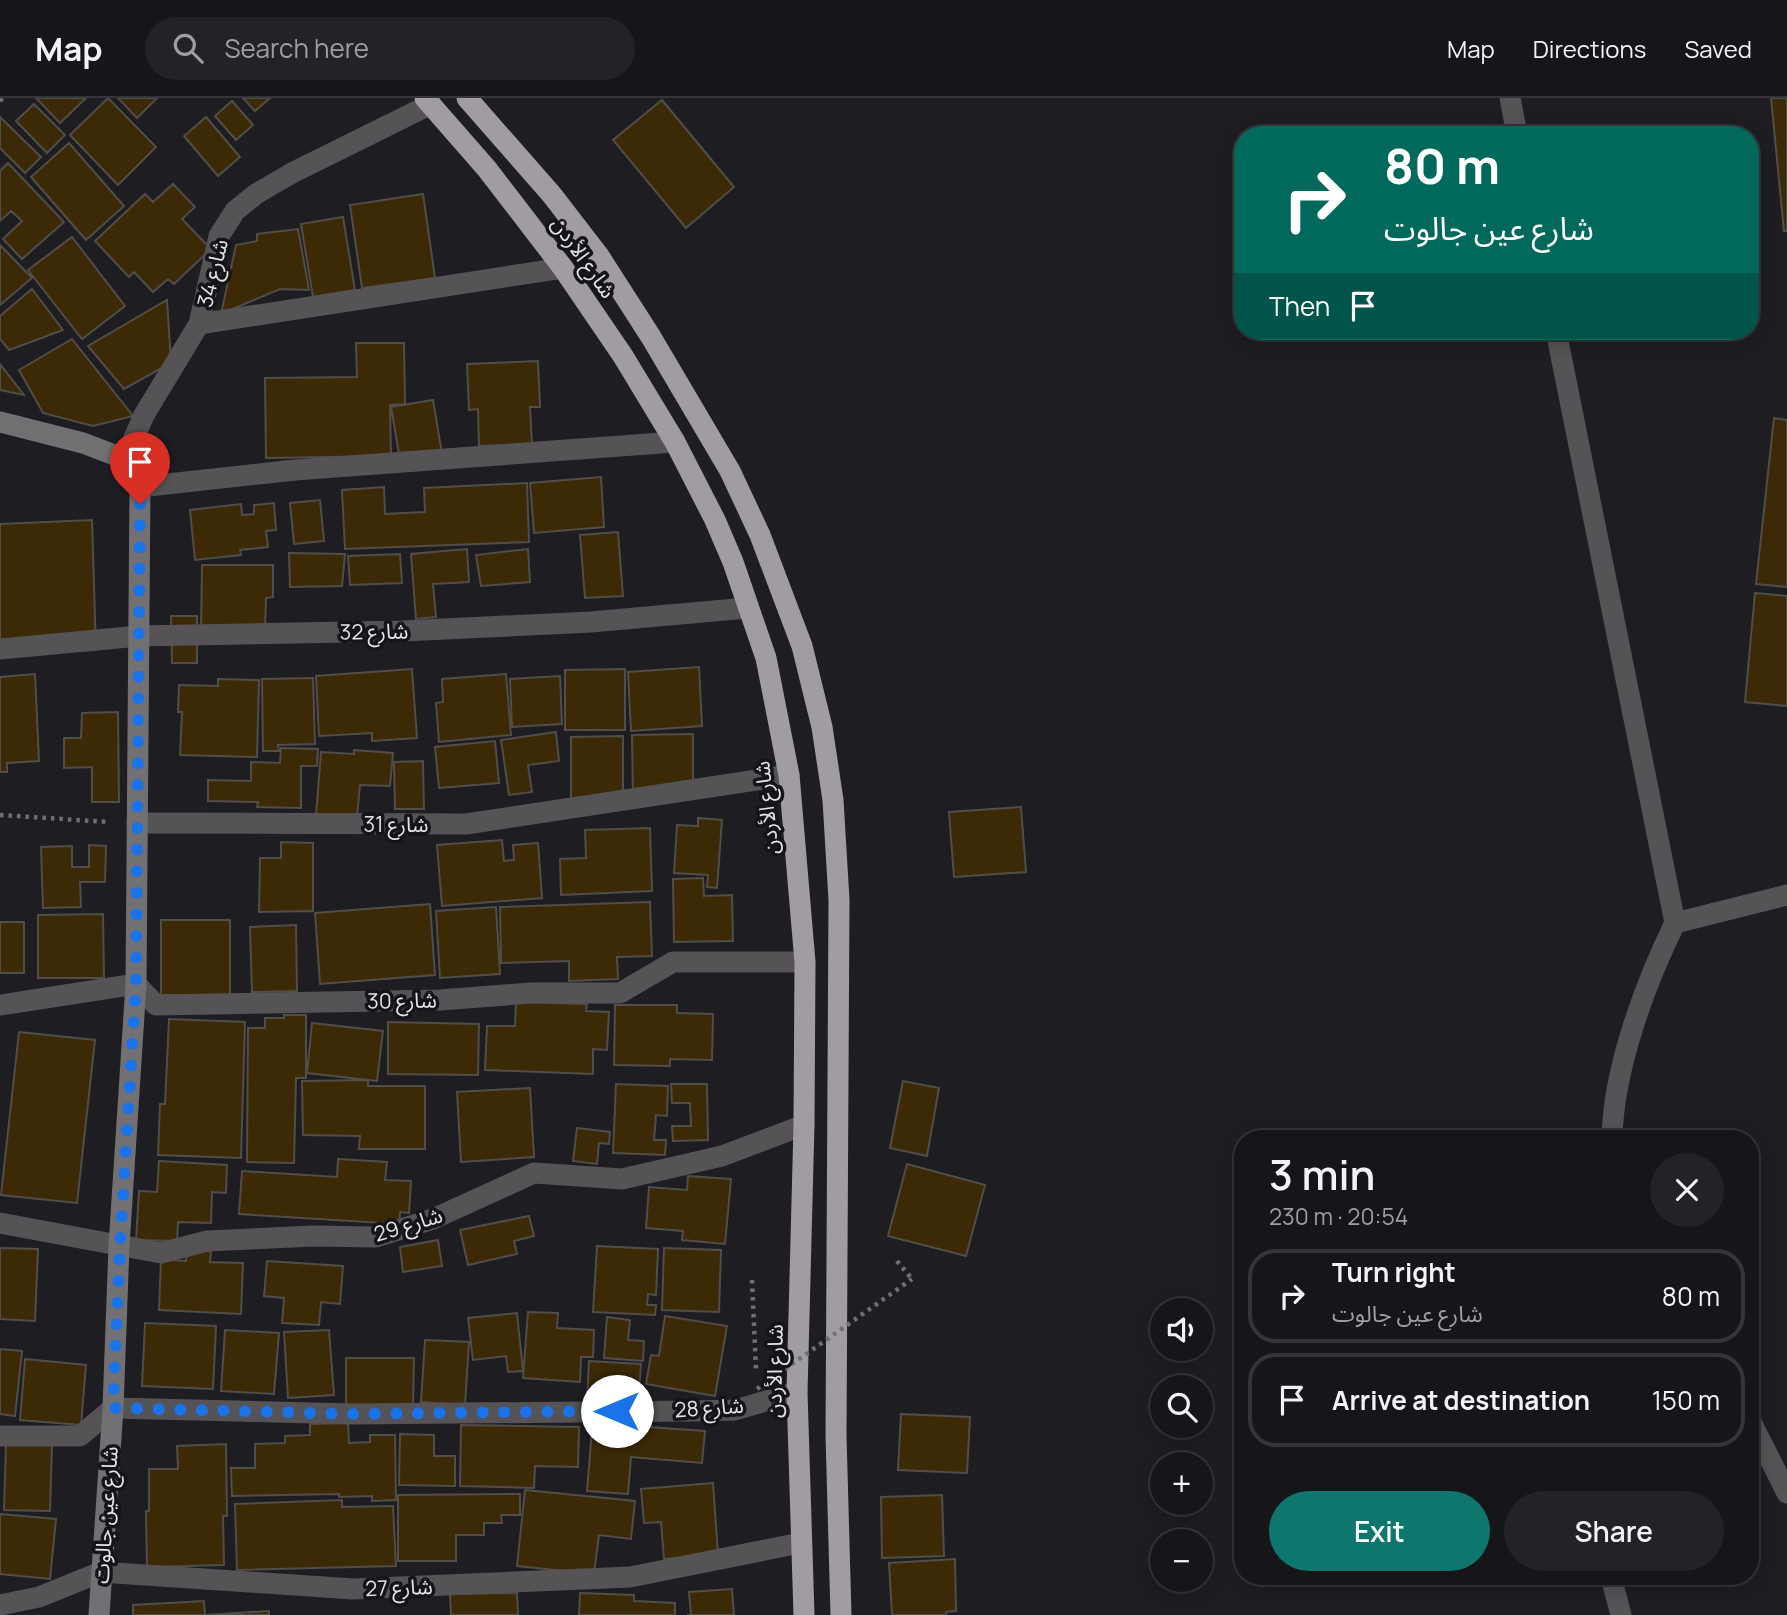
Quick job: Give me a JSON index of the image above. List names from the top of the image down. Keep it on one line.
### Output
{"streets":{"highway":["شارع الأردن"],"street":["شارع 34","شارع 32","شارع 31","شارع 30","شارع 29","شارع 28","شارع عين جالوت","شارع 27"]},"crossings":[["شارع الأردن","شارع 34"],["شارع الأردن","شارع 32"],["شارع الأردن","شارع 31"],["شارع الأردن","شارع 30"],["شارع الأردن","شارع 29"],["شارع الأردن","شارع 28"],["شارع الأردن","شارع 27"],["شارع 34","شارع عين جالوت"],["شارع 32","شارع عين جالوت"],["شارع 31","شارع عين جالوت"],["شارع 30","شارع عين جالوت"],["شارع 29","شارع عين جالوت"],["شارع 28","شارع عين جالوت"],["شارع عين جالوت","شارع 27"]],"page":{"header":"Map","search":"Search here","nav":["Map","Directions","Saved"],"turn":["80 m","شارع عين جالوت"],"then":"Then","heading":["3 min","230 m · 20:54"],"list":[{"name":"Turn right","note":"شارع عين جالوت","value":"80 m"},{"name":"Arrive at destination","value":"150 m"}],"map_buttons":["+","−"],"buttons":["Exit","Share"]}}
